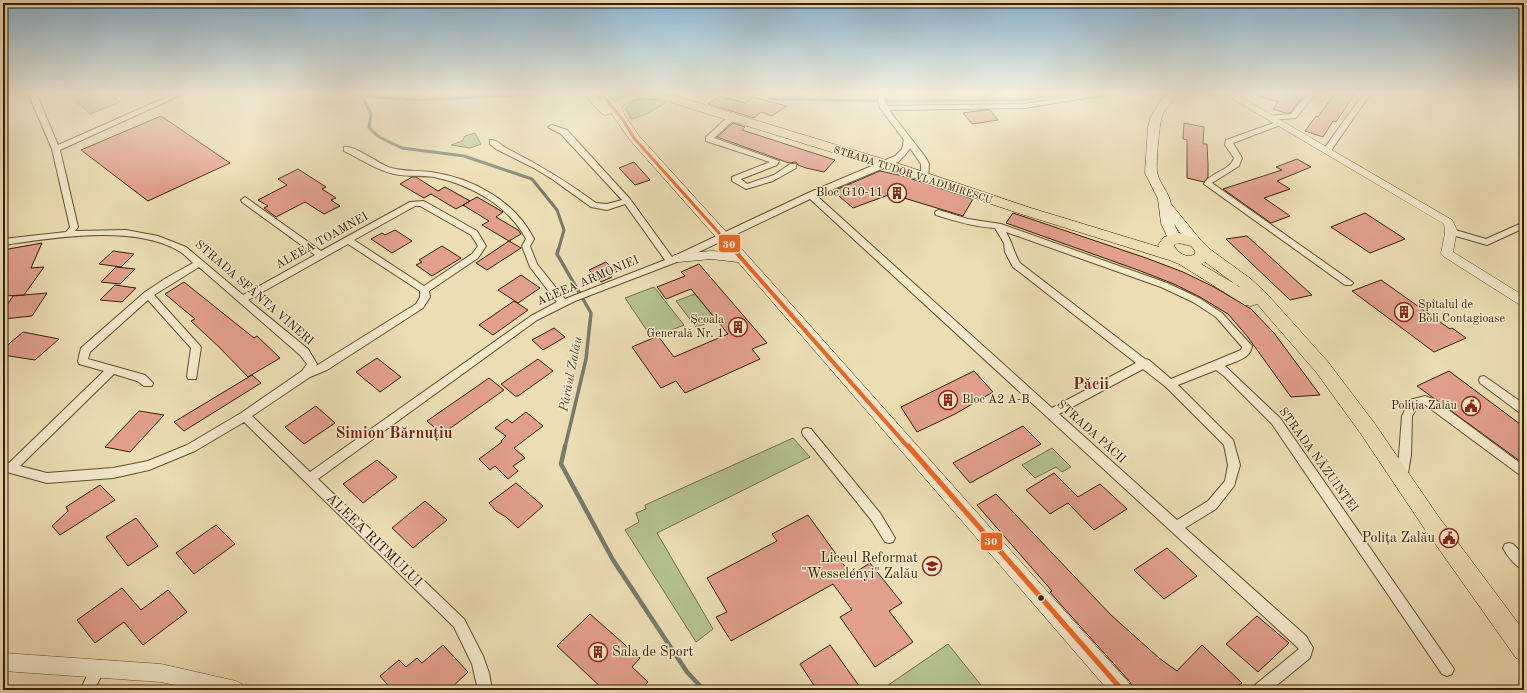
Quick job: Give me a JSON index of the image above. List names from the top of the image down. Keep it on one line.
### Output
{"streets":{"main road":["STRADA TUDOR VLADIMIRESCU"],"street":["ALEEA TOAMNEI","ALEEA ARMONIEI","STRADA SFÂNTA VINERI","STRADA PĂCII","STRADA NĂZUINȚEI","ALEEA RITMULUI"]},"crossings":[["STRADA TUDOR VLADIMIRESCU","ALEEA ARMONIEI"],["ALEEA TOAMNEI","STRADA SFÂNTA VINERI"],["ALEEA ARMONIEI","STRADA PĂCII"],["ALEEA ARMONIEI","ALEEA RITMULUI"]],"districts":["Păcii","Simion Bărnuțiu"],"water":["Pârâul Zalău"],"places":{"building":["Bloc G10-11","Spitalul de Boli Contagioase","Școala Generală Nr. 1","Bloc A2 A-B","Sala de Sport"],"public building":["Poliția Zalău","Polița Zalău"],"school or university":["Liceul Reformat \"Wesselényi\" Zalău"]},"lines":["transit line 30"]}
